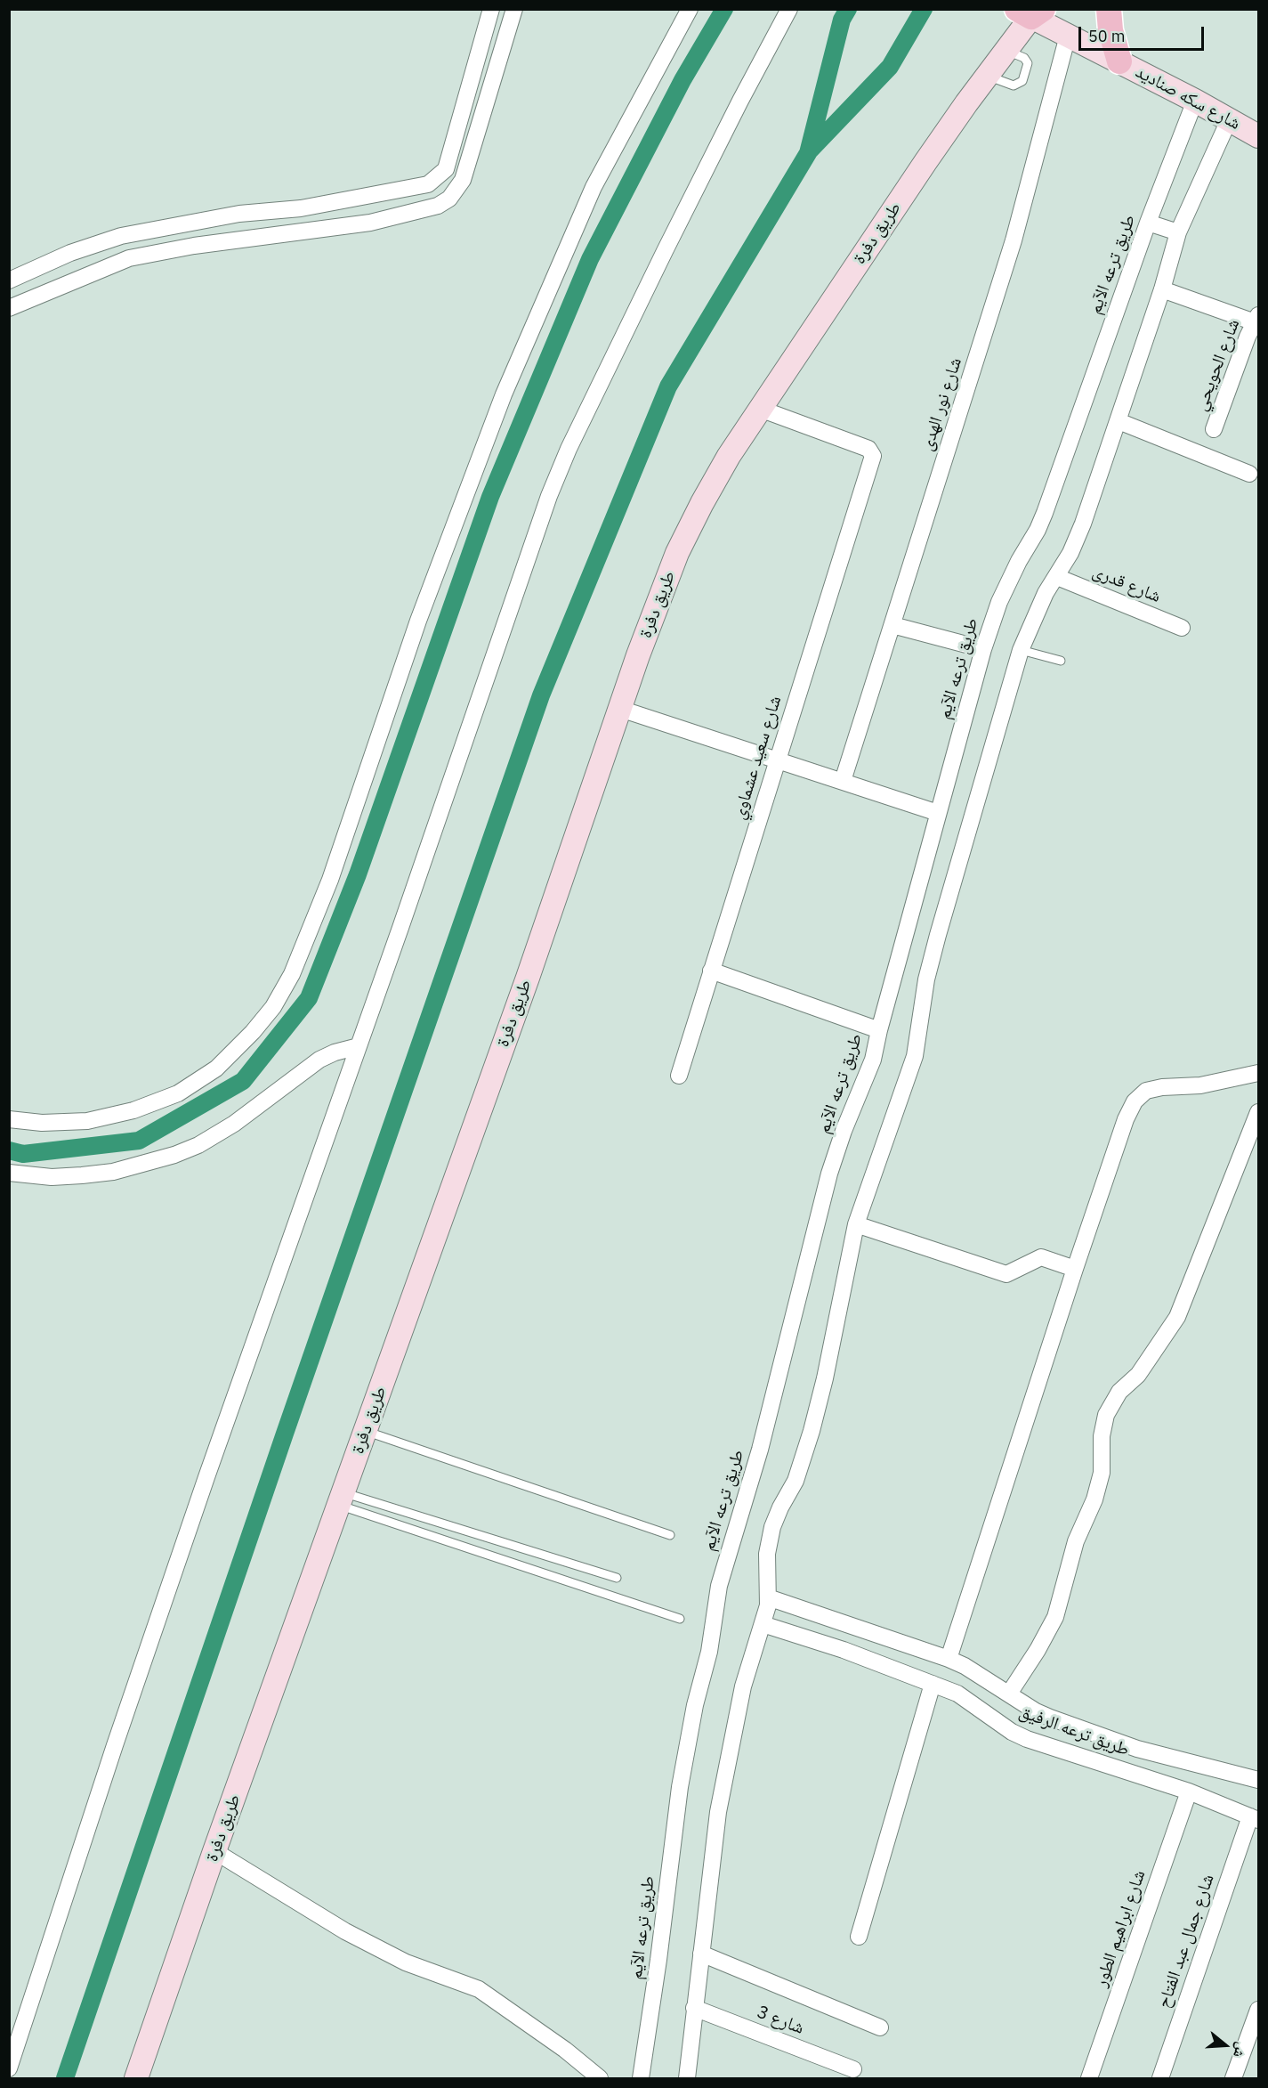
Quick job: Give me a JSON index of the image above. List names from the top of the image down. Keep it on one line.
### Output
{"streets":{"main road":["شارع سكه صناديد","طريق دفرة"],"street":["طريق ترعه الآيم","شارع الحويحي","شارع نور الهدى","شارع قدرى","شارع سعيد عشماوي","طريق ترعه الرفيق","شارع ابراهيم الطور","شارع جمال عبد الفتاح","شارع 3"]},"crossings":[["شارع سكه صناديد","طريق دفرة"],["شارع سكه صناديد","طريق ترعه الآيم"],["شارع سكه صناديد","شارع نور الهدى"],["طريق دفرة","شارع سعيد عشماوي"],["طريق ترعه الرفيق","شارع ابراهيم الطور"],["طريق ترعه الرفيق","شارع جمال عبد الفتاح"]],"scale_bar":"50 m","north":"right"}
